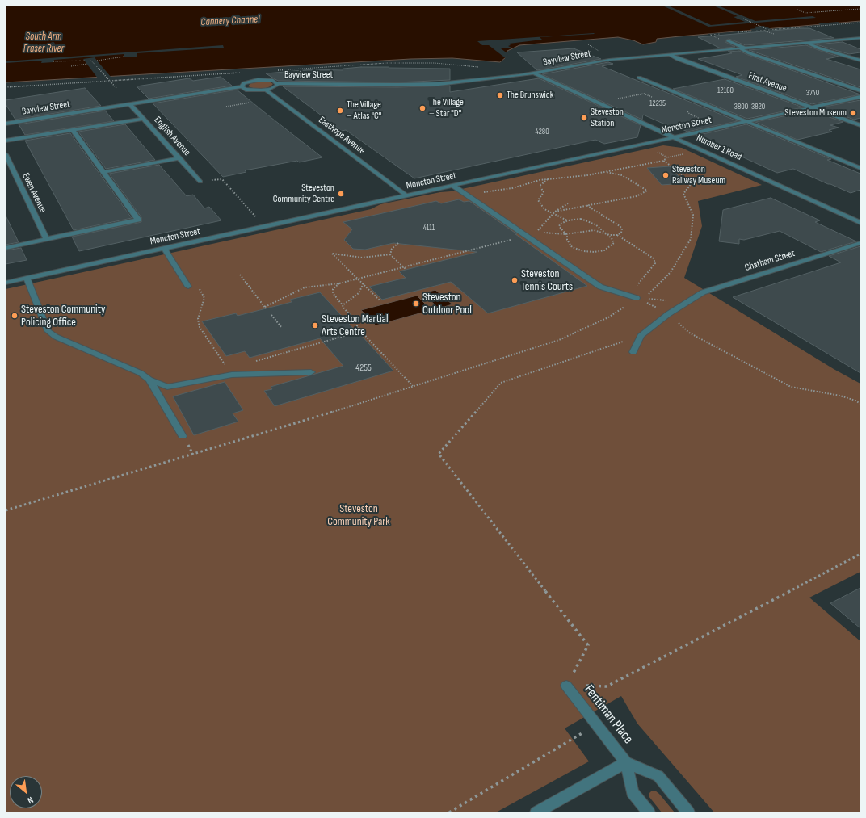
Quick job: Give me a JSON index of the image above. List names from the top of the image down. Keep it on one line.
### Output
{"streets":{"street":["Bayview Street","First Avenue","Moncton Street","Easthope Avenue","English Avenue","Number 1 Road","Ewen Avenue","Chatham Street","Fentiman Place"]},"crossings":[["Bayview Street","First Avenue"],["Bayview Street","English Avenue"],["Bayview Street","Number 1 Road"],["First Avenue","Moncton Street"],["Moncton Street","Easthope Avenue"],["Moncton Street","Number 1 Road"]],"water":["Cannery Channel","South Arm Fraser River"],"parks":["Steveston Community Park"],"places":["The Brunswick","The Village – Star \"D\"","The Village – Atlas \"C\"","Steveston Museum","Steveston Station","Steveston Railway Museum","Steveston Community Centre","Steveston Tennis Courts","Steveston Outdoor Pool","Steveston Community Policing Office","Steveston Martial Arts Centre"],"house_numbers":["12160","3740","12235","3800-3820","4280","4111","4255"],"north":"bottom right"}
